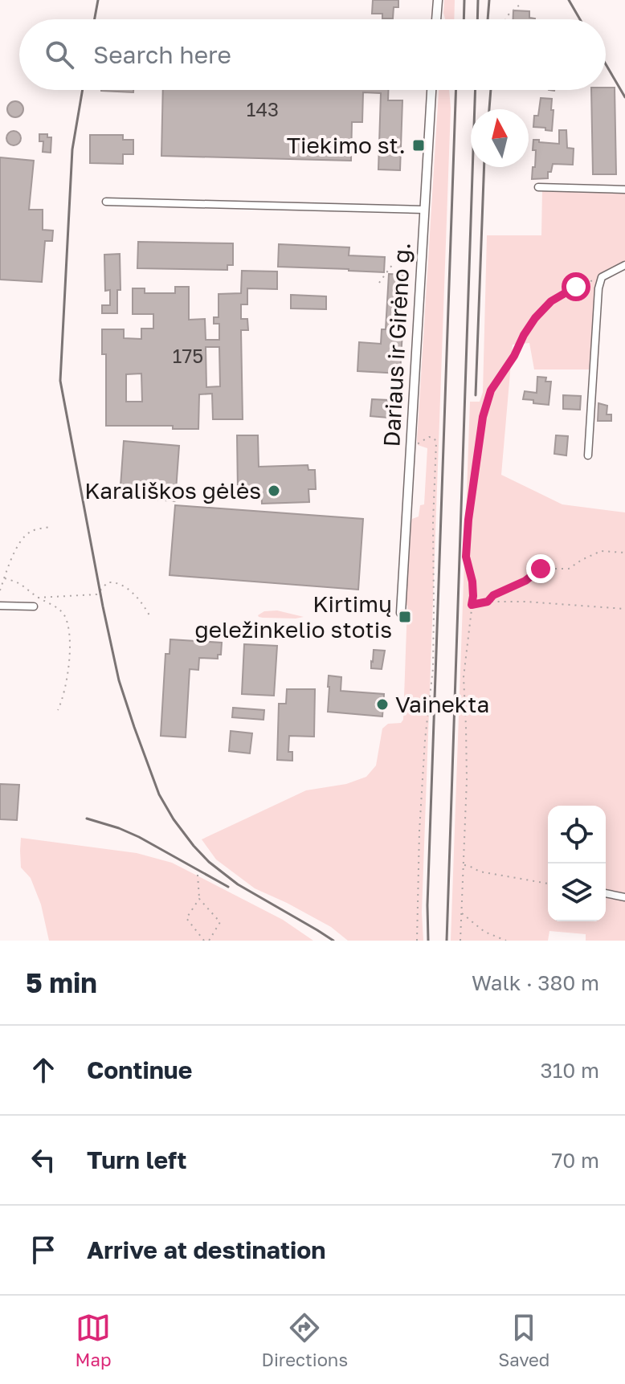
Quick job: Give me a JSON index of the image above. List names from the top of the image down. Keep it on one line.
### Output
{"streets":{"street":["Dariaus ir Girėno g."]},"places":{"transit":["Tiekimo st.","Kirtimų geležinkelio stotis"],"other":["Karališkos gėlės","Vainekta"]},"house_numbers":["143","175"],"north":"top","page":{"search":"Search here","heading":["5 min","Walk · 380 m"],"list":[["Continue","310 m"],["Turn left","70 m"],"Arrive at destination"],"nav":["Map","Directions","Saved"]}}
